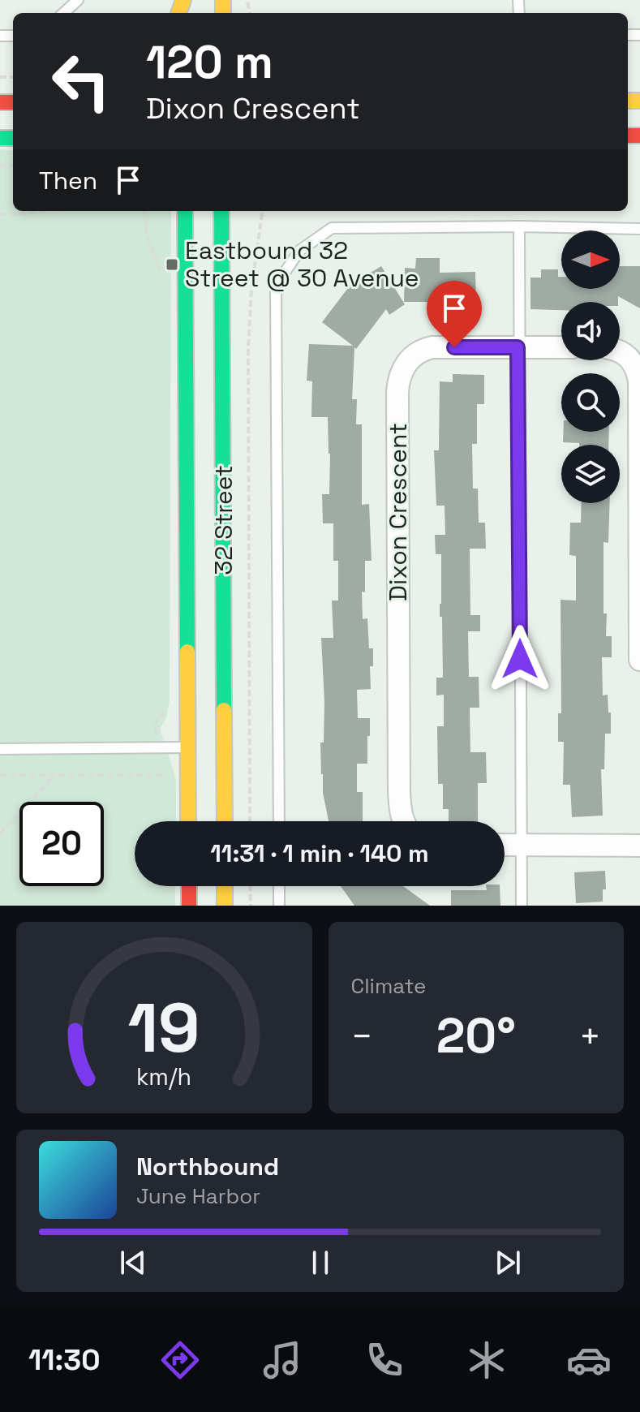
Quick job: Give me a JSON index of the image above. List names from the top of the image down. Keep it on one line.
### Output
{"streets":{"street":["Dixon Crescent","32 Street"]},"places":{"transit":["Eastbound 32 Street @ 30 Avenue"]},"north":"right","page":{"turn":["120 m","Dixon Crescent"],"then":"Then","limit":"20","trip":"11:31 · 1 min · 140 m","tile":"Climate","heat":["−","20°","+"],"song":["Northbound","June Harbor"],"tabs":"11:30","gauge":["19","km/h"]}}
